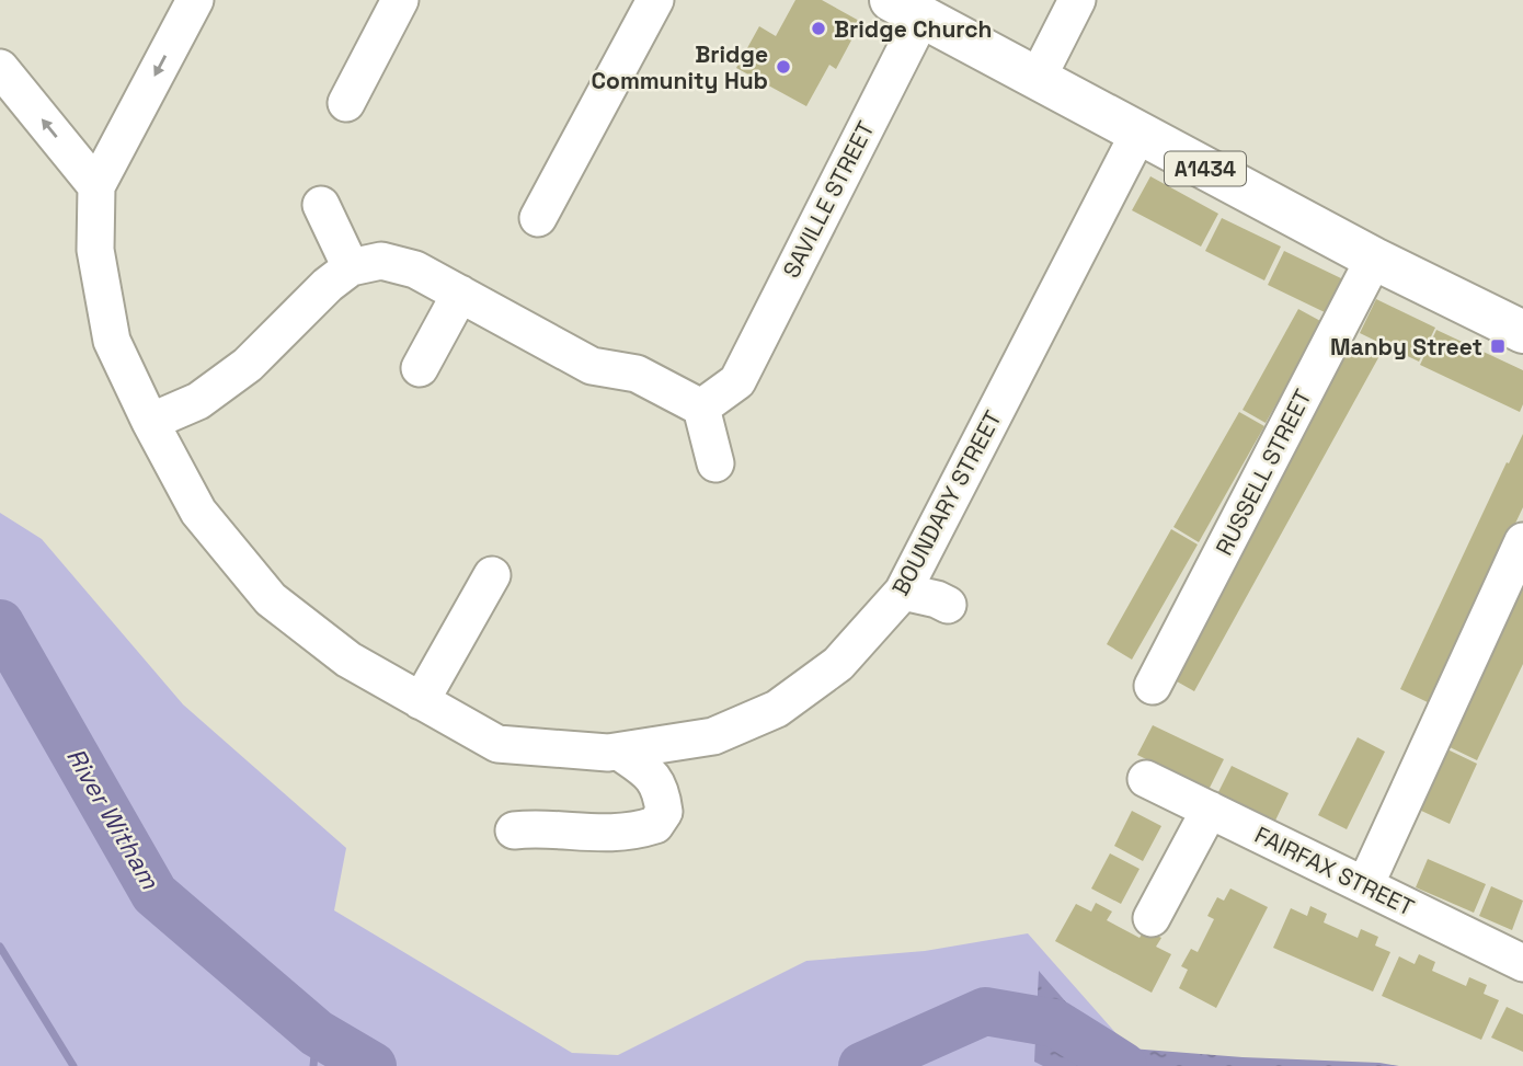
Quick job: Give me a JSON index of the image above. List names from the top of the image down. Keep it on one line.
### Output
{"streets":{"main road":["A1434"],"street":["SAVILLE STREET","RUSSELL STREET","BOUNDARY STREET","FAIRFAX STREET"]},"crossings":[["A1434","SAVILLE STREET"],["A1434","RUSSELL STREET"],["A1434","BOUNDARY STREET"]],"water":["River Witham"],"places":{"other":["Bridge Church","Bridge Community Hub"],"transit":["Manby Street"]}}
